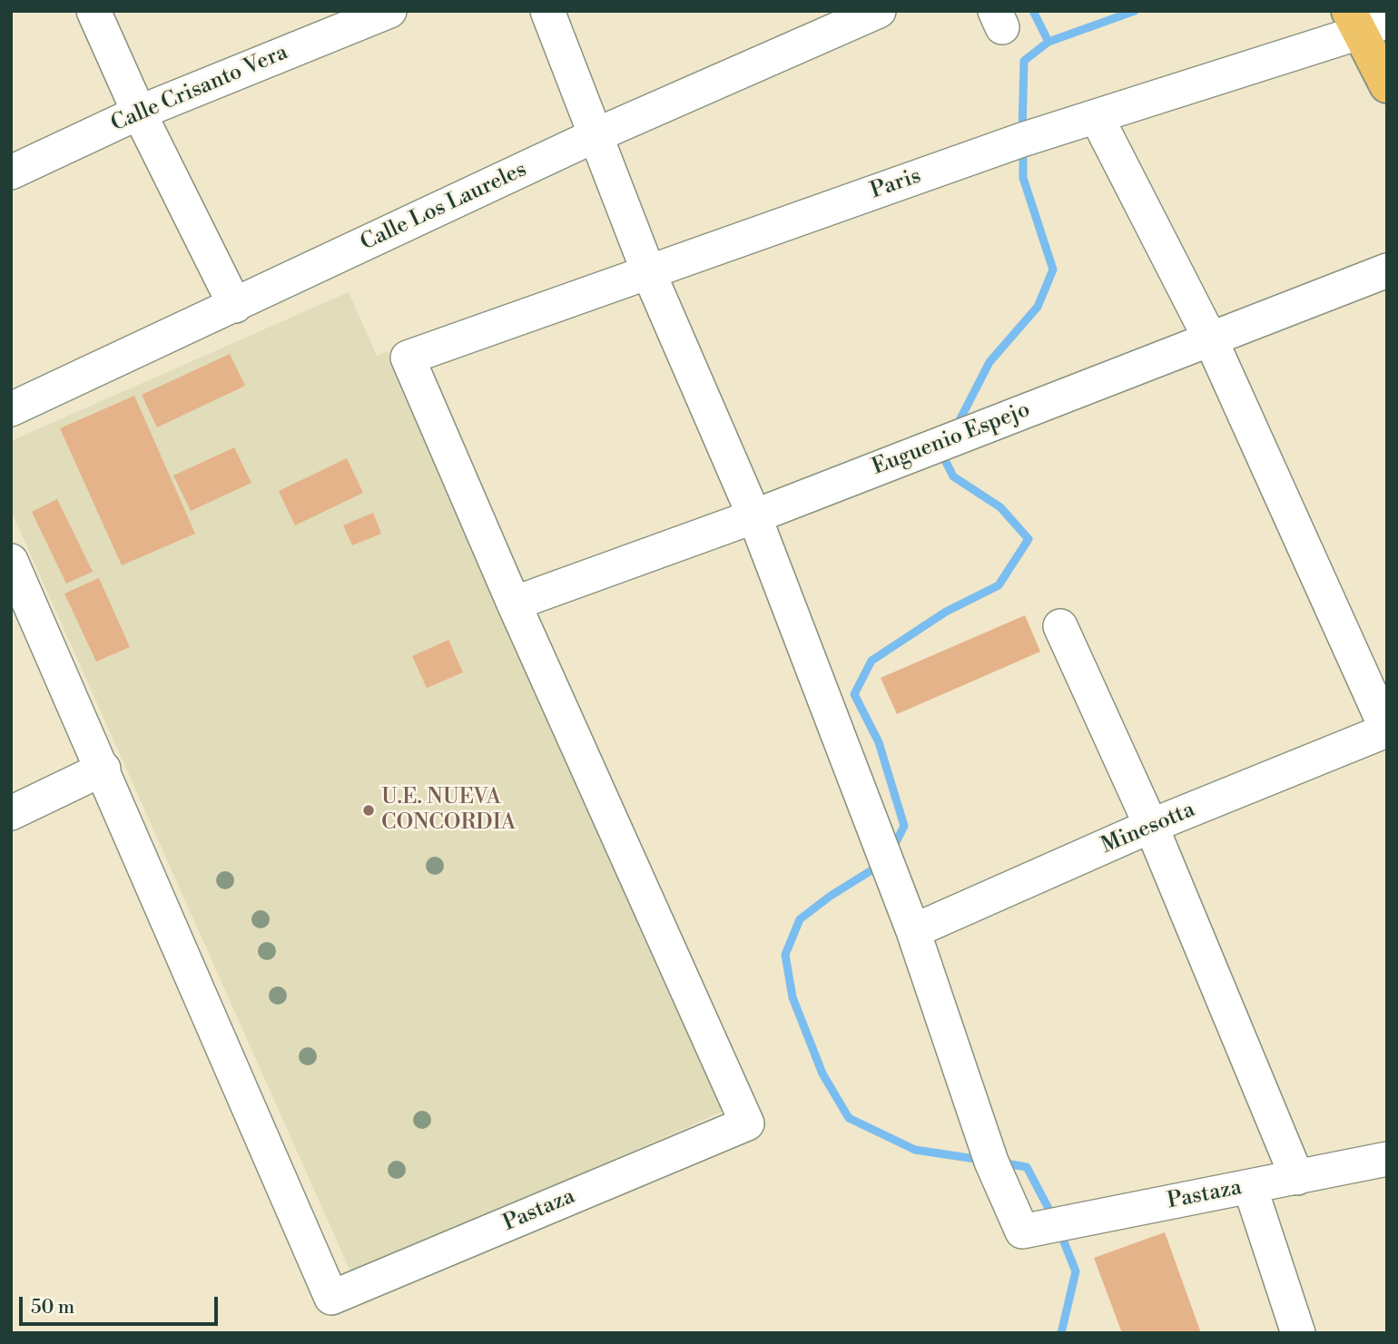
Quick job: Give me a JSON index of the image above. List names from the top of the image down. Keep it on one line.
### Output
{"streets":{"street":["Calle Crisanto Vera","Paris","Calle Los Laureles","Euguenio Espejo","Minesotta","Pastaza"]},"crossings":[["Paris","Euguenio Espejo"],["Paris","Pastaza"],["Euguenio Espejo","Pastaza"],["Minesotta","Pastaza"]],"places":["U.E. NUEVA CONCORDIA"],"scale_bar":"50 m"}
